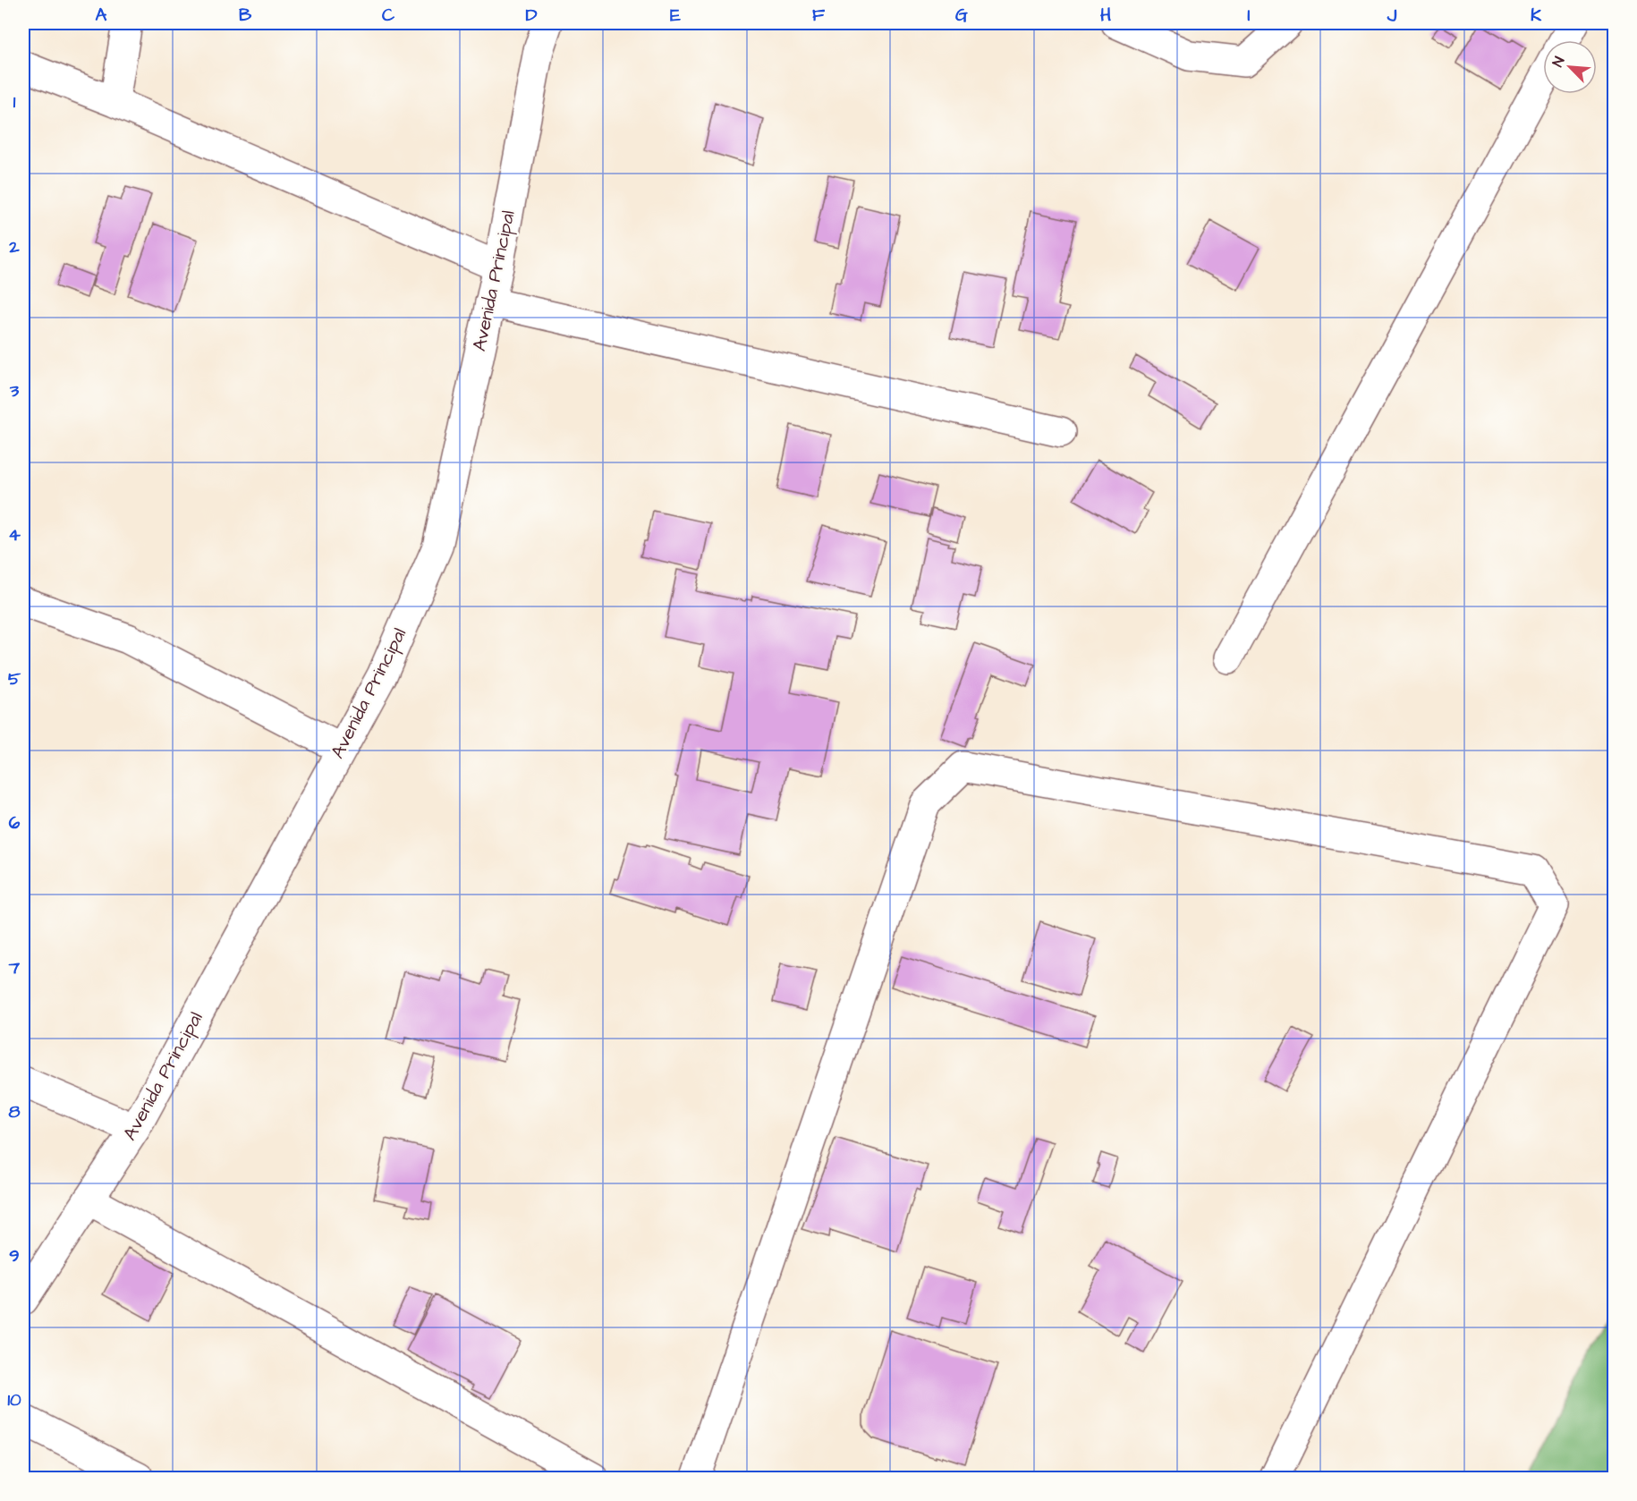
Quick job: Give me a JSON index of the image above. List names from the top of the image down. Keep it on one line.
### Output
{"streets":{"street":["Avenida Principal"]},"north":"top left","grid":{"columns":["A","B","C","D","E","F","G","H","I","J","K"],"rows":["1","2","3","4","5","6","7","8","9","10"]}}
